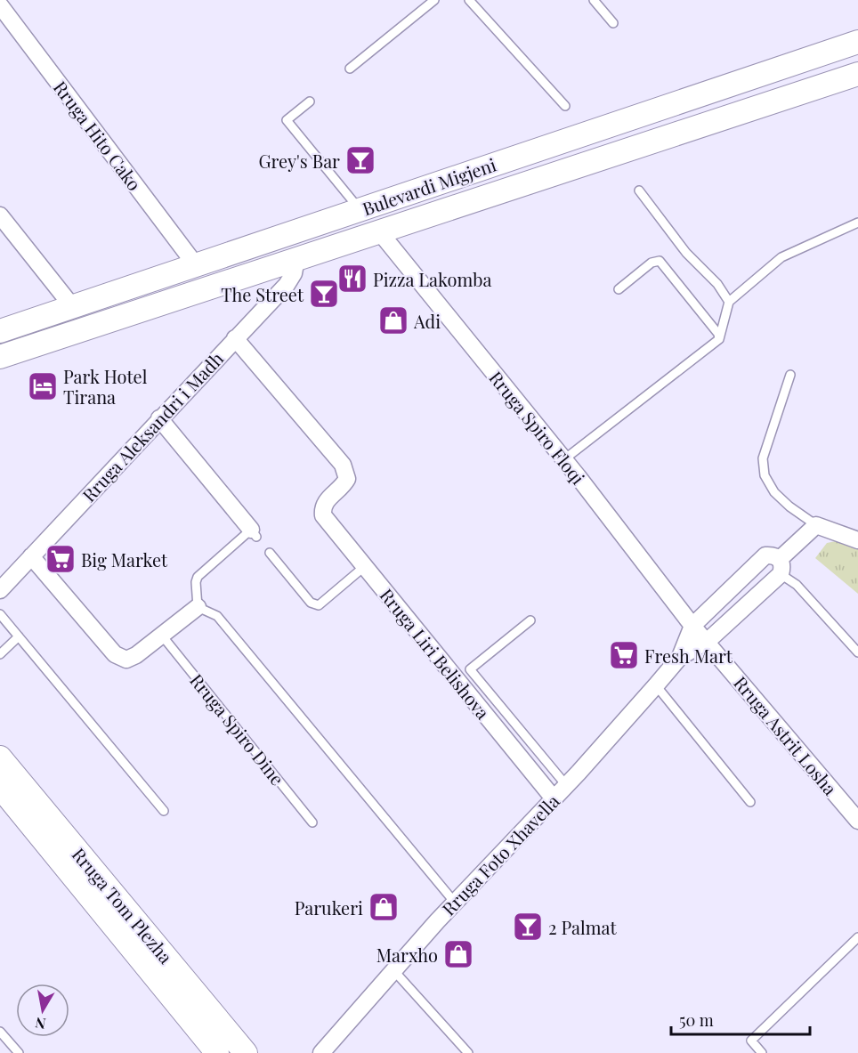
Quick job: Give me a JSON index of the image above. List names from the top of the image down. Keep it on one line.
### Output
{"streets":{"main road":["Bulevardi Migjeni","Rruga Tom Plezha"],"street":["Rruga Hito Cako","Rruga Aleksandri i Madh","Rruga Spiro Floqi","Rruga Liri Belishova","Rruga Astrit Losha","Rruga Foto Xhavella"],"lane":["Rruga Spiro Dine"]},"crossings":[["Rruga Hito Cako","Bulevardi Migjeni"],["Bulevardi Migjeni","Rruga Aleksandri i Madh"],["Bulevardi Migjeni","Rruga Spiro Floqi"],["Rruga Aleksandri i Madh","Rruga Liri Belishova"],["Rruga Spiro Floqi","Rruga Astrit Losha"],["Rruga Liri Belishova","Rruga Foto Xhavella"]],"places":{"bar":["Grey's Bar","The Street","2 Palmat"],"restaurant":["Pizza Lakomba"],"shop":["Adi","Parukeri","Marxho"],"hotel":["Park Hotel Tirana"],"supermarket":["Big Market","Fresh Mart"]},"scale_bar":"50 m","north":"bottom"}
